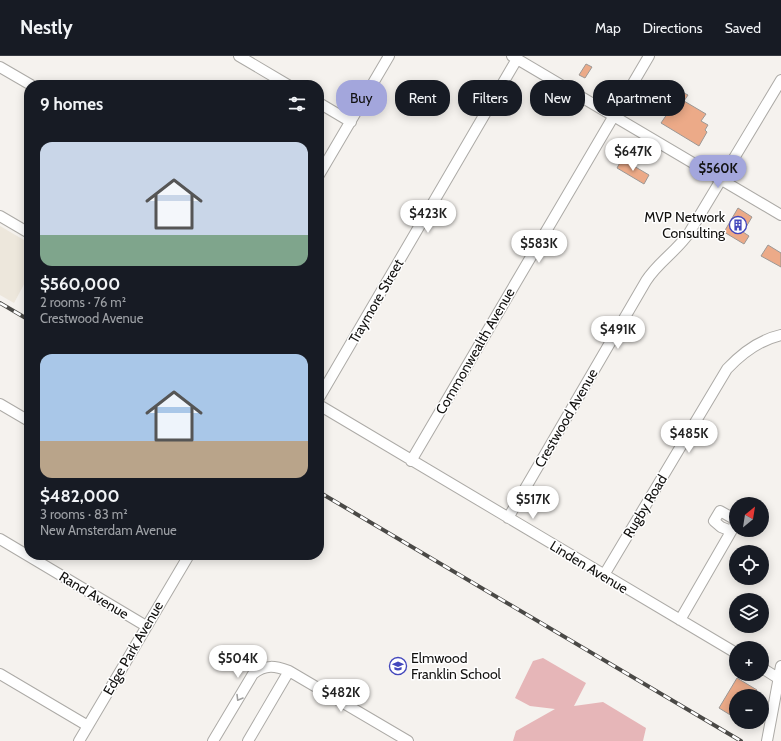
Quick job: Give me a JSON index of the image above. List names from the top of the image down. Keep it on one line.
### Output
{"streets":{"street":["Traymore Street","Commonwealth Avenue","Crestwood Avenue","Rugby Road","Linden Avenue","Rand Avenue","Edge Park Avenue"]},"crossings":[["Commonwealth Avenue","Linden Avenue"],["Crestwood Avenue","Linden Avenue"],["Rugby Road","Linden Avenue"],["Rand Avenue","Edge Park Avenue"]],"places":{"building":["MVP Network Consulting"],"school or university":["Elmwood Franklin School"]},"north":"top right","page":{"header":"Nestly","nav":["Map","Directions","Saved"],"chip":["Buy","Rent","Filters","New","Apartment"],"heading":"9 homes","list":[{"name":"$560,000","note":"2 rooms · 76 m² · Crestwood Avenue"},{"name":"$482,000","note":"3 rooms · 83 m² · New Amsterdam Avenue"}],"price":["$647K","$560K","$423K","$583K","$491K","$485K","$517K","$504K","$482K"],"map_buttons":["+","−"]}}
